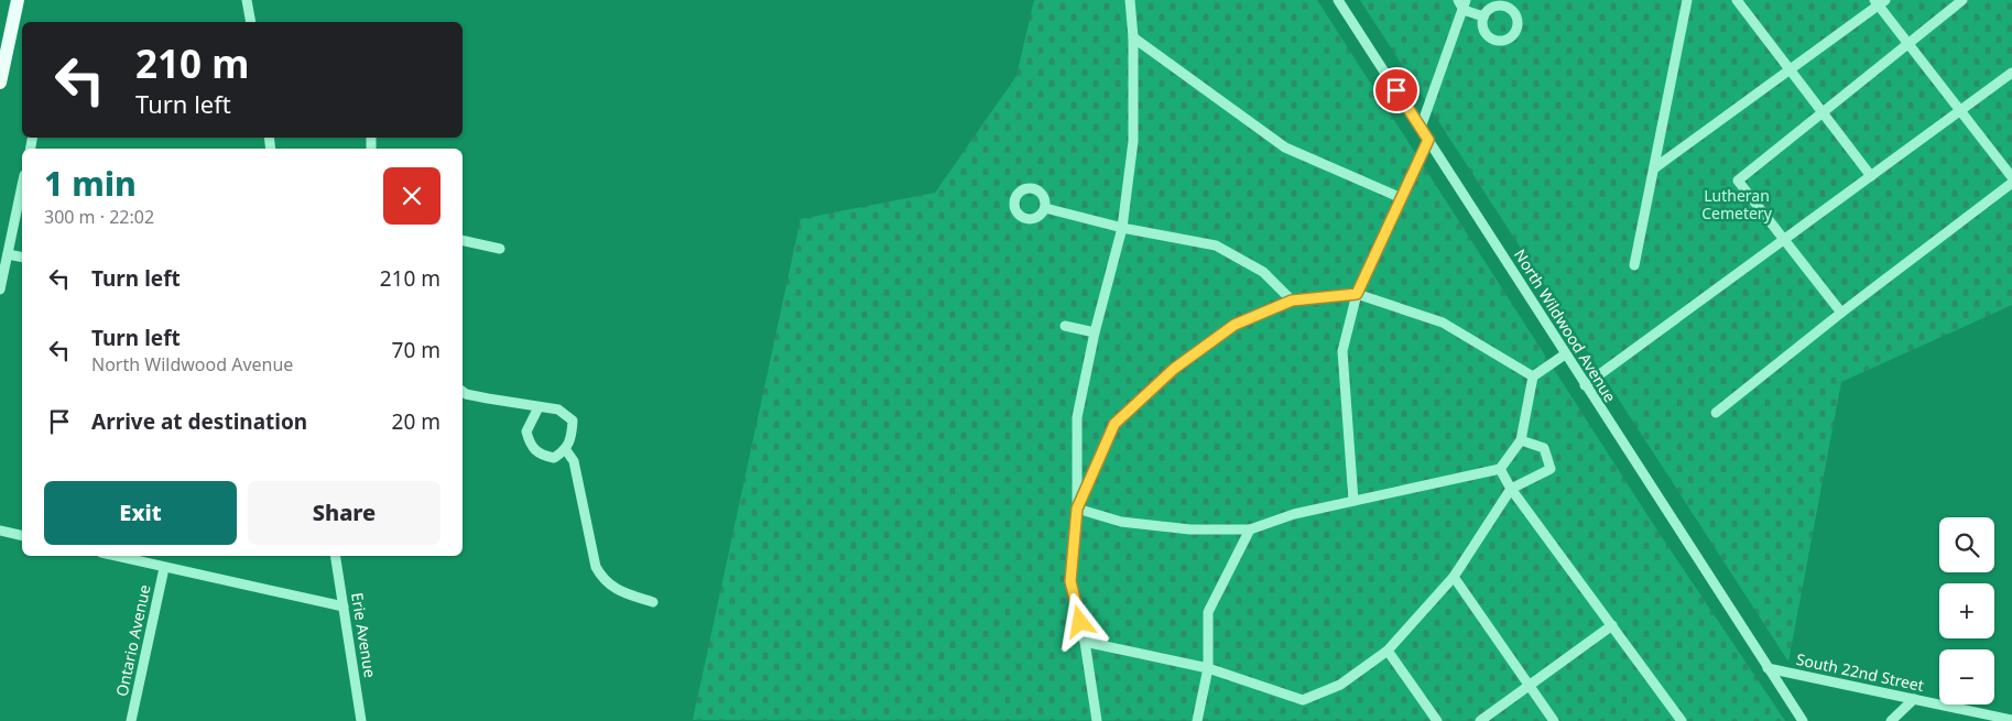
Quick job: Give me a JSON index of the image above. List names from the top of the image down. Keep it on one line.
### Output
{"streets":{"street":["North Wildwood Avenue","Erie Avenue","Ontario Avenue","South 22nd Street"]},"crossings":[["North Wildwood Avenue","South 22nd Street"]],"parks":["Lutheran Cemetery"],"page":{"turn":["210 m","Turn left"],"heading":["1 min","300 m · 22:02"],"list":[{"name":"Turn left","value":"210 m"},{"name":"Turn left","note":"North Wildwood Avenue","value":"70 m"},{"name":"Arrive at destination","value":"20 m"}],"buttons":["Exit","Share"],"map_buttons":["+","−"]}}
